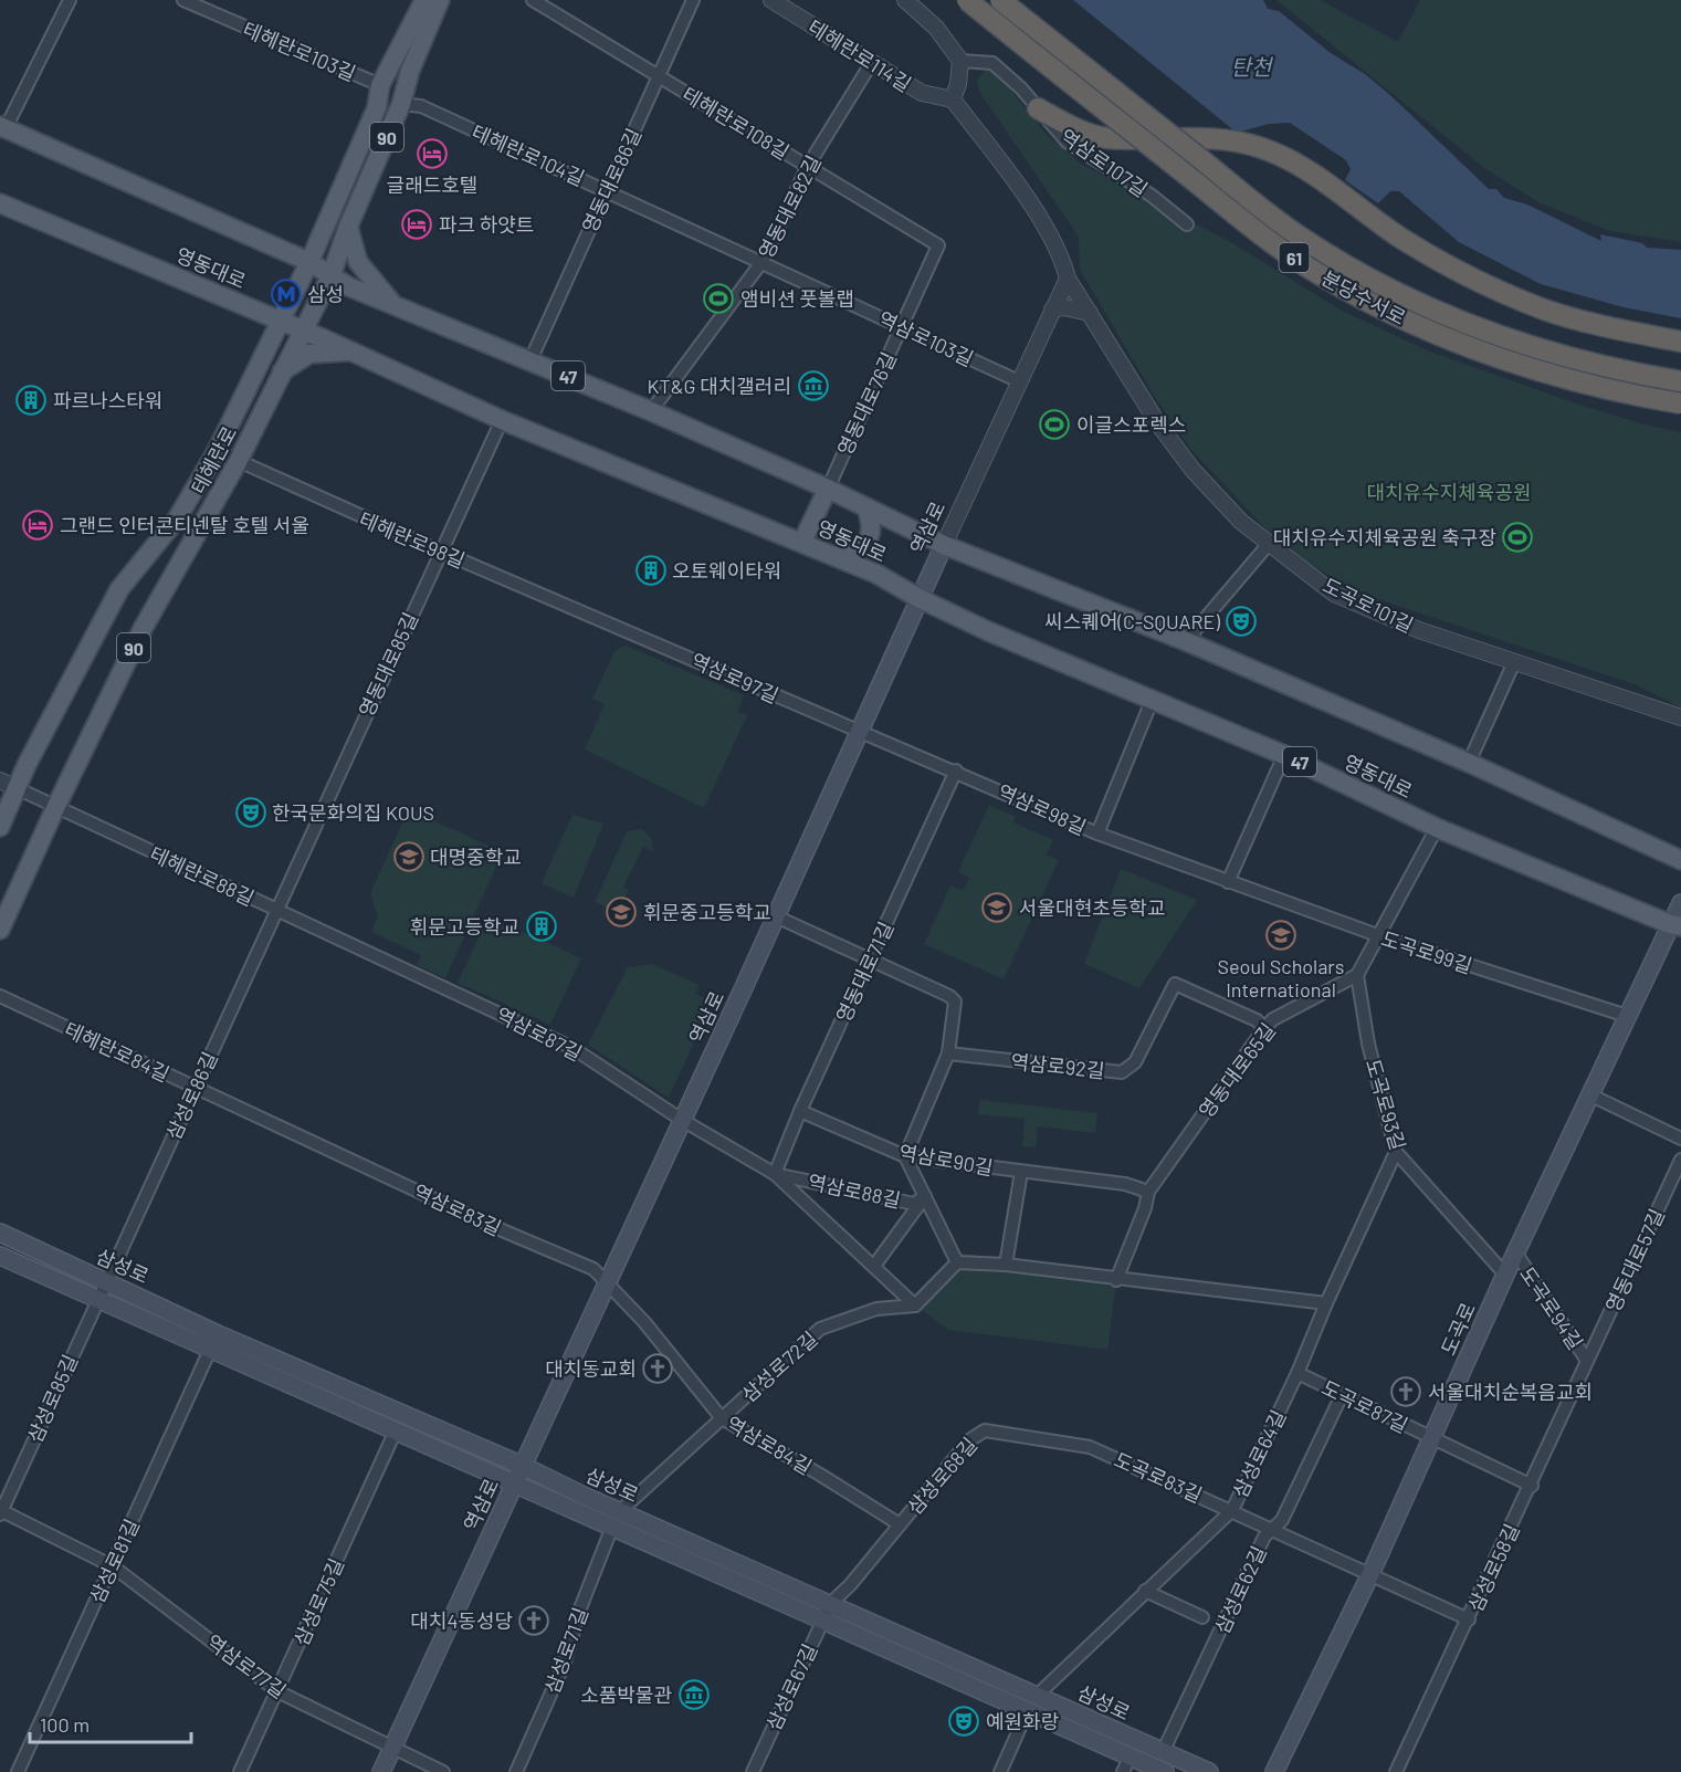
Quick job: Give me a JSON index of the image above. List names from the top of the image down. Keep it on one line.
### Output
{"streets":{"highway":["61","분당수서로"],"main road":["90","영동대로","47","테헤란로","역삼로","삼성로","도곡로"],"street":["테헤란로103길","테헤란로114길","테헤란로108길","테헤란로104길","역삼로107길","영동대로86길","영동대로82길","역삼로103길","영동대로76길","테헤란로98길","도곡로101길","영동대로85길","역삼로97길","역삼로98길","테헤란로88길","도곡로99길","영동대로71길","역삼로87길","테헤란로84길","역삼로92길","영동대로65길","삼성로86길","도곡로93길","역삼로90길","역삼로88길","역삼로83길","영동대로57길","도곡로94길","삼성로72길","삼성로85길","도곡로87길","역삼로84길","삼성로64길","삼성로68길","도곡로83길","삼성로81길","삼성로58길","삼성로62길","삼성로75길","삼성로71길","역삼로77길","삼성로67길"]},"crossings":[["테헤란로103길","테헤란로"],["테헤란로114길","영동대로82길"],["테헤란로108길","영동대로86길"],["테헤란로108길","영동대로82길"],["테헤란로108길","영동대로76길"],["테헤란로104길","영동대로86길"],["테헤란로104길","영동대로82길"],["테헤란로104길","역삼로103길"],["테헤란로104길","테헤란로"],["영동대로86길","영동대로"],["영동대로82길","영동대로"],["영동대로82길","역삼로103길"],["영동대로","영동대로76길"],["영동대로","테헤란로"],["영동대로","역삼로"],["영동대로","영동대로85길"],["영동대로","도곡로"],["역삼로103길","영동대로76길"],["역삼로103길","역삼로"],["테헤란로","테헤란로98길"],["테헤란로","테헤란로88길"],["역삼로","도곡로101길"],["역삼로","역삼로97길"],["역삼로","역삼로98길"],["역삼로","역삼로87길"],["역삼로","역삼로88길"],["역삼로","역삼로83길"],["역삼로","삼성로"],["역삼로","역삼로84길"],["역삼로","역삼로77길"],["테헤란로98길","영동대로85길"],["테헤란로98길","역삼로97길"],["영동대로85길","테헤란로88길"],["영동대로85길","삼성로86길"],["역삼로97길","역삼로98길"],["역삼로98길","도곡로99길"],["역삼로98길","영동대로71길"],["테헤란로88길","역삼로87길"],["테헤란로88길","삼성로86길"],["도곡로99길","도곡로"],["영동대로71길","역삼로90길"],["영동대로71길","역삼로88길"],["역삼로87길","역삼로88길"],["테헤란로84길","삼성로86길"],["테헤란로84길","역삼로83길"],["역삼로92길","영동대로65길"],["영동대로65길","도곡로93길"],["영동대로65길","역삼로90길"],["삼성로86길","삼성로"],["삼성로86길","삼성로85길"],["도곡로93길","도곡로"],["도곡로93길","삼성로64길"],["역삼로88길","삼성로72길"],["역삼로83길","역삼로84길"],["영동대로57길","도곡로94길"],["영동대로57길","삼성로58길"],["삼성로","삼성로72길"],["삼성로","삼성로85길"],["삼성로","삼성로64길"],["삼성로","삼성로68길"],["삼성로","삼성로81길"],["삼성로","삼성로62길"],["삼성로","삼성로75길"],["삼성로","삼성로71길"],["삼성로","삼성로67길"],["도곡로94길","도곡로"],["도곡로94길","삼성로58길"],["도곡로","도곡로87길"],["도곡로","도곡로83길"],["삼성로72길","역삼로84길"],["삼성로72길","삼성로71길"],["삼성로85길","역삼로77길"],["도곡로87길","삼성로64길"],["도곡로87길","삼성로58길"],["도곡로87길","삼성로62길"],["역삼로84길","삼성로68길"],["삼성로64길","도곡로83길"],["삼성로68길","도곡로83길"],["도곡로83길","삼성로58길"],["도곡로83길","삼성로62길"],["삼성로81길","역삼로77길"],["삼성로75길","역삼로77길"]],"water":["탄천"],"parks":["대치유수지체육공원"],"places":{"hotel":["글래드호텔","파크 하얏트","그랜드 인터콘티넨탈 호텔 서울"],"metro station":["삼성"],"sports":["앰비션 풋볼랩","이글스포렉스","대치유수지체육공원 축구장"],"museum":["KT&G 대치갤러리","소품박물관"],"building":["파르나스타워","오토웨이타워","휘문고등학교"],"theatre":["씨스퀘어(C-SQUARE)","한국문화의집 KOUS","예원화랑"],"school or university":["대명중학교","서울대현초등학교","휘문중고등학교","Seoul Scholars International"],"church":["대치동교회","서울대치순복음교회","대치4동성당"]},"scale_bar":"100 m"}
